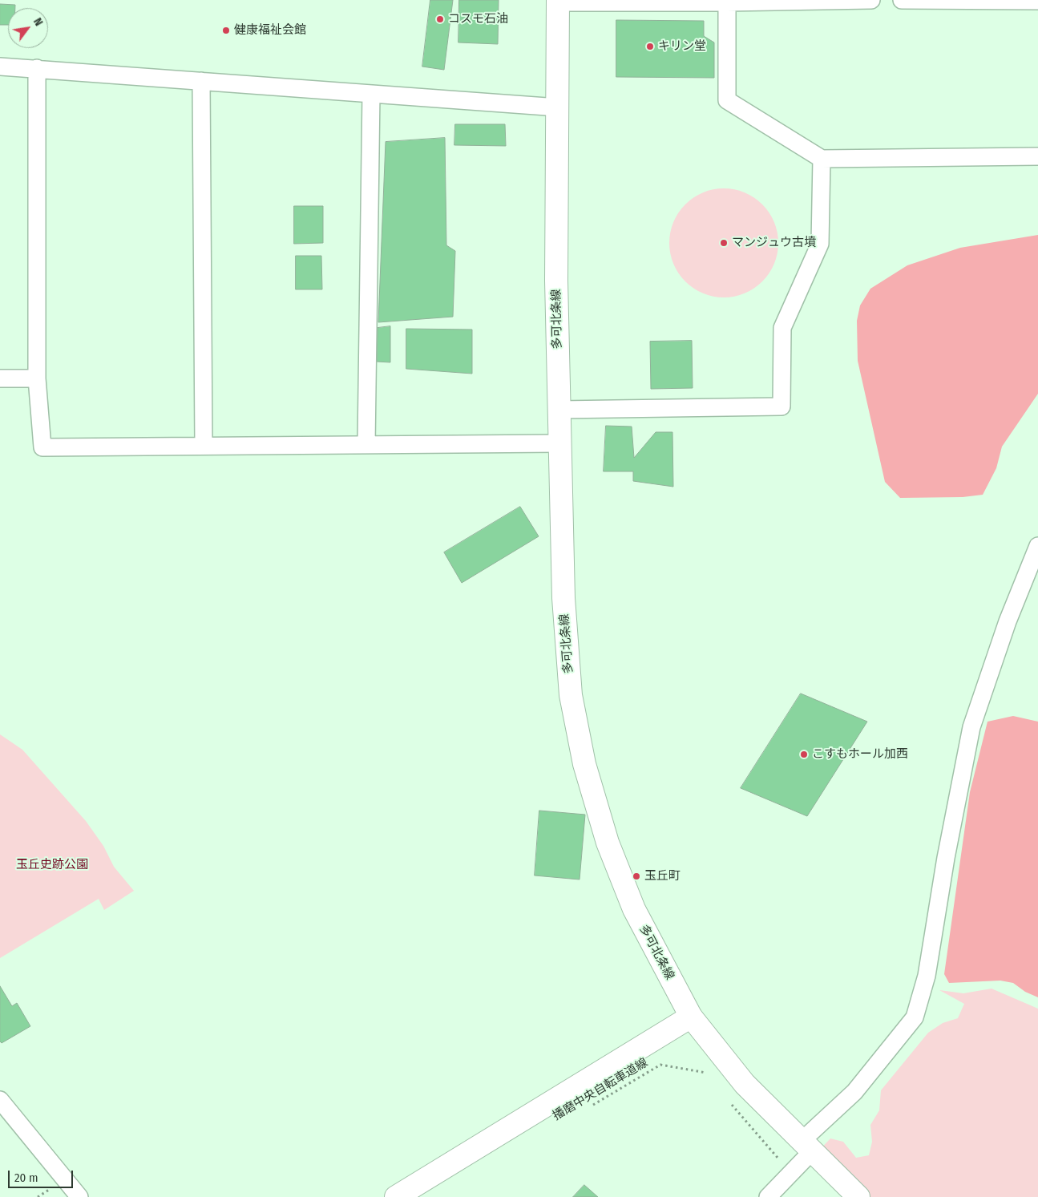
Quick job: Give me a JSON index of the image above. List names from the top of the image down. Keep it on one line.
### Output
{"streets":{"main road":["多可北条線"],"path":["播磨中央自転車道線"]},"parks":["玉丘史跡公園"],"places":["コスモ石油","健康福祉会館","キリン堂","マンジュウ古墳","こすもホール加西","玉丘町"],"scale_bar":"20 m","north":"top right"}
